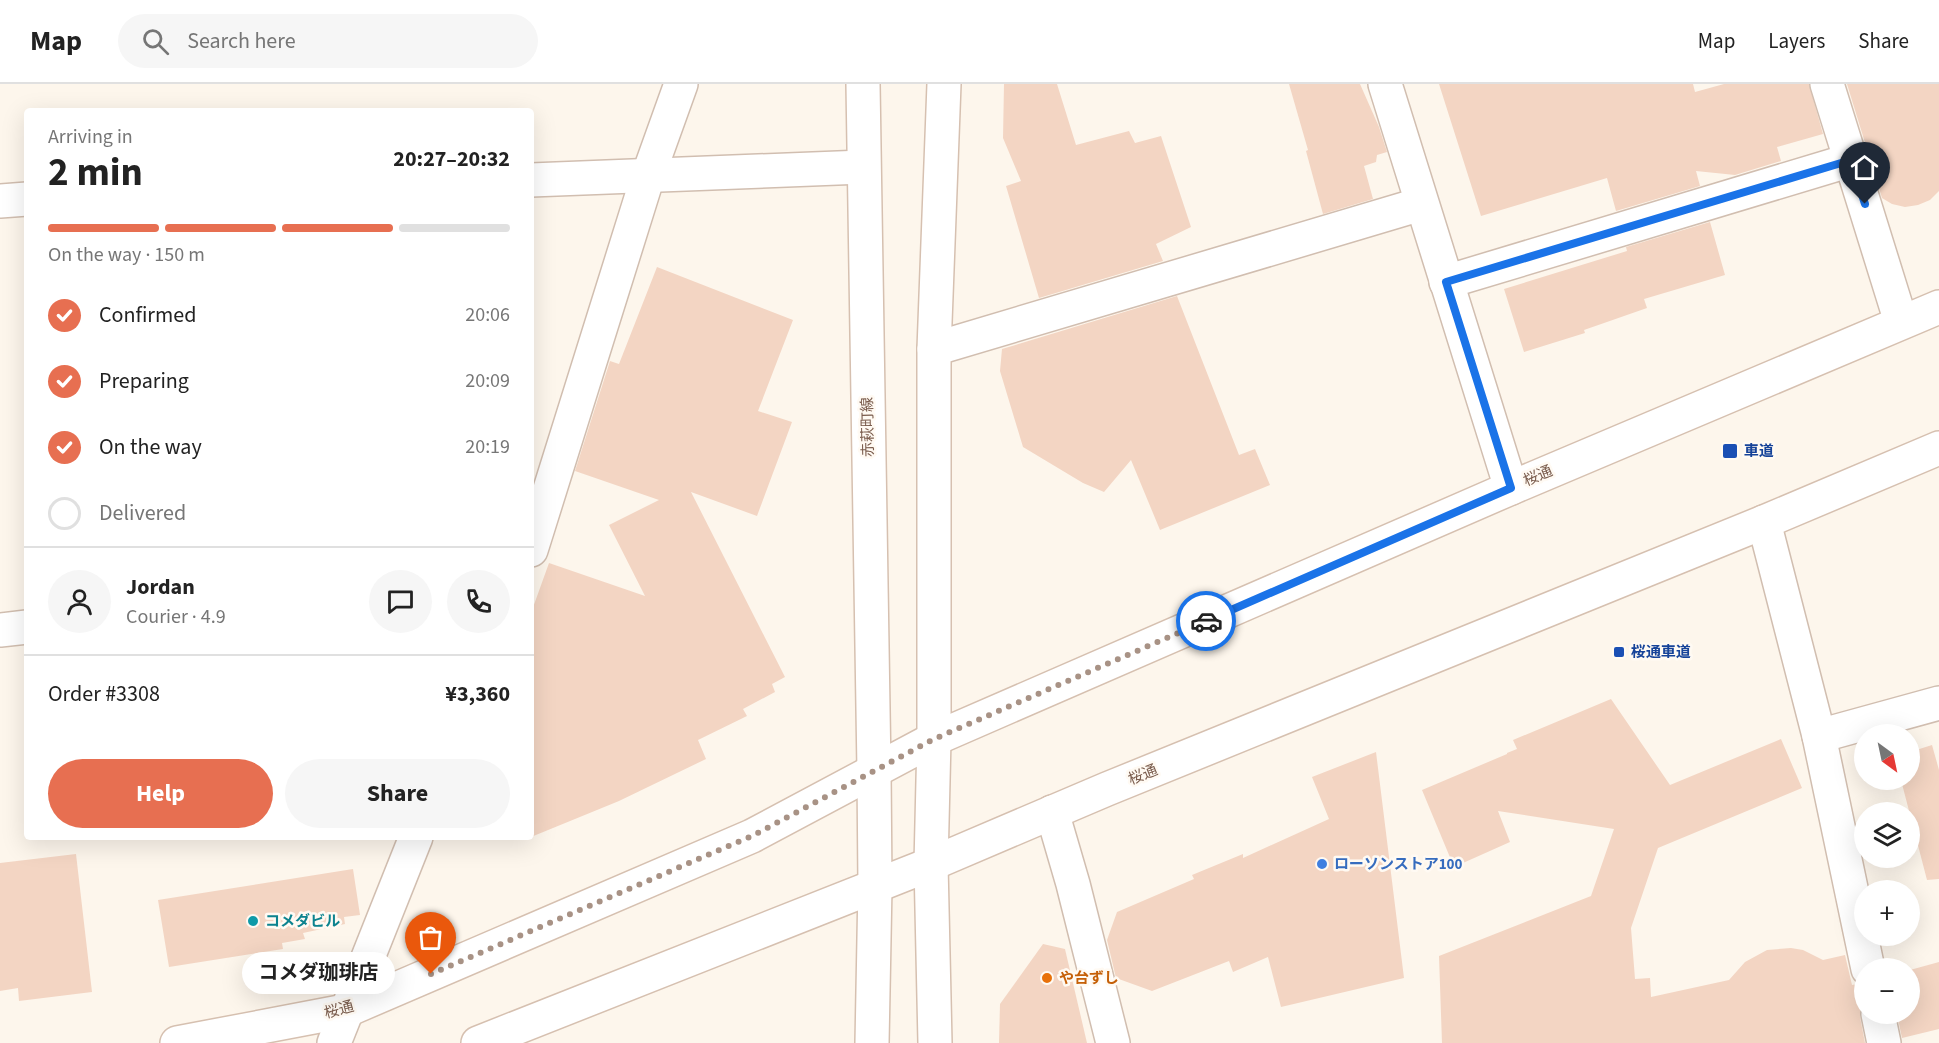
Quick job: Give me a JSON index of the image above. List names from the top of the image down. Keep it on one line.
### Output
{"streets":{"street":["赤萩町線","桜通"]},"crossings":[["赤萩町線","桜通"]],"places":{"transit":["車道","桜通車道"],"other":["ローソンストア100","コメダビル","コメダ珈琲店","や台ずし"]},"north":"bottom right","page":{"header":"Map","search":"Search here","nav":["Map","Layers","Share"],"heading":["2 min","Arriving in","20:27–20:32"],"panel":["Jordan","Courier · 4.9","Order #3308","¥3,360"],"bar":"On the way · 150 m","list":[["Confirmed","20:06"],["Preparing","20:09"],["On the way","20:19"],"Delivered"],"map_buttons":["+","−"],"buttons":["Help","Share"],"bubble":"コメダ珈琲店"}}
